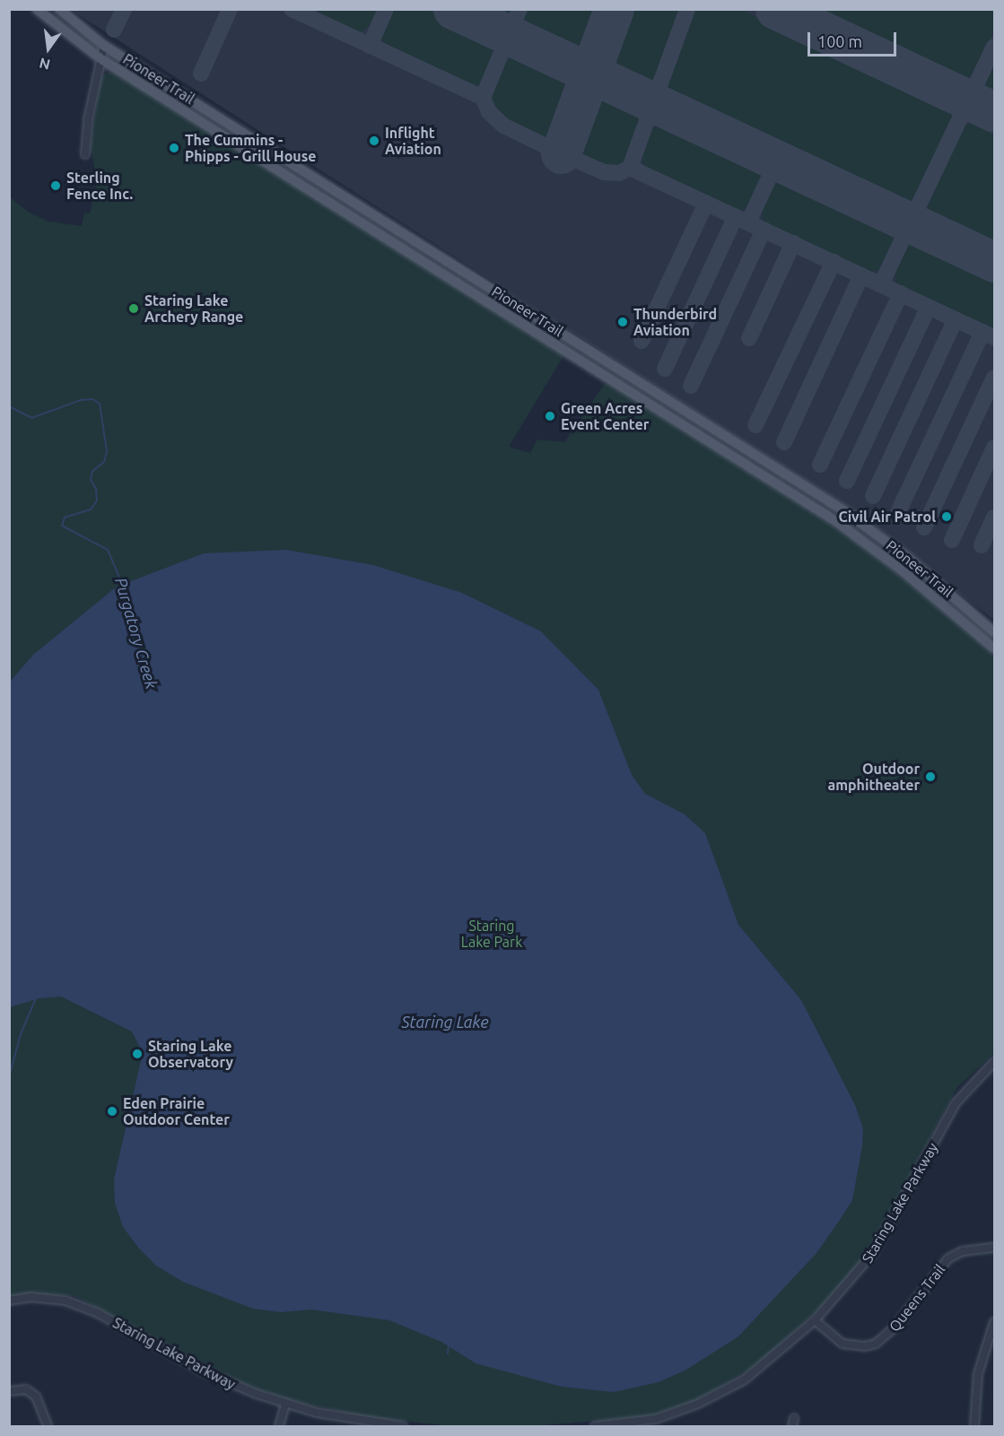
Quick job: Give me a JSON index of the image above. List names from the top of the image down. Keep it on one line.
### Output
{"streets":{"main road":["Pioneer Trail"],"street":["Staring Lake Parkway","Queens Trail"]},"crossings":[["Staring Lake Parkway","Queens Trail"]],"water":["Purgatory Creek","Staring Lake"],"parks":["Staring Lake Park"],"places":["Inflight Aviation","The Cummins - Phipps - Grill House","Sterling Fence Inc.","Staring Lake Archery Range","Thunderbird Aviation","Green Acres Event Center","Civil Air Patrol","Outdoor amphitheater","Staring Lake Observatory","Eden Prairie Outdoor Center"],"scale_bar":"100 m","north":"bottom"}
